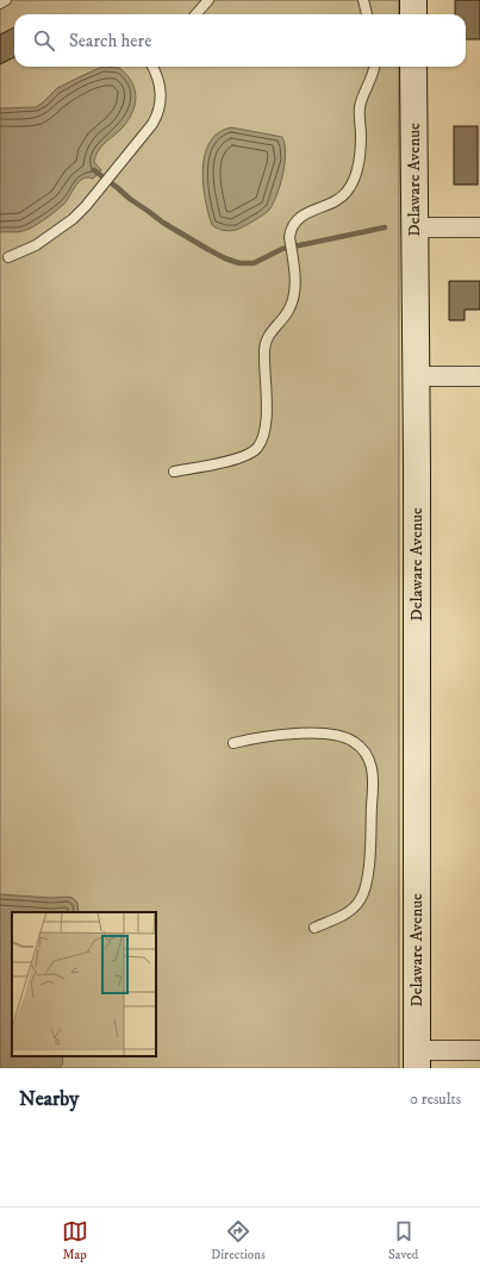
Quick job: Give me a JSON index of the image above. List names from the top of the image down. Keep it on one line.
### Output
{"streets":{"street":["Delaware Avenue"]},"page":{"search":"Search here","heading":["Nearby","0 results"],"nav":["Map","Directions","Saved"]}}
